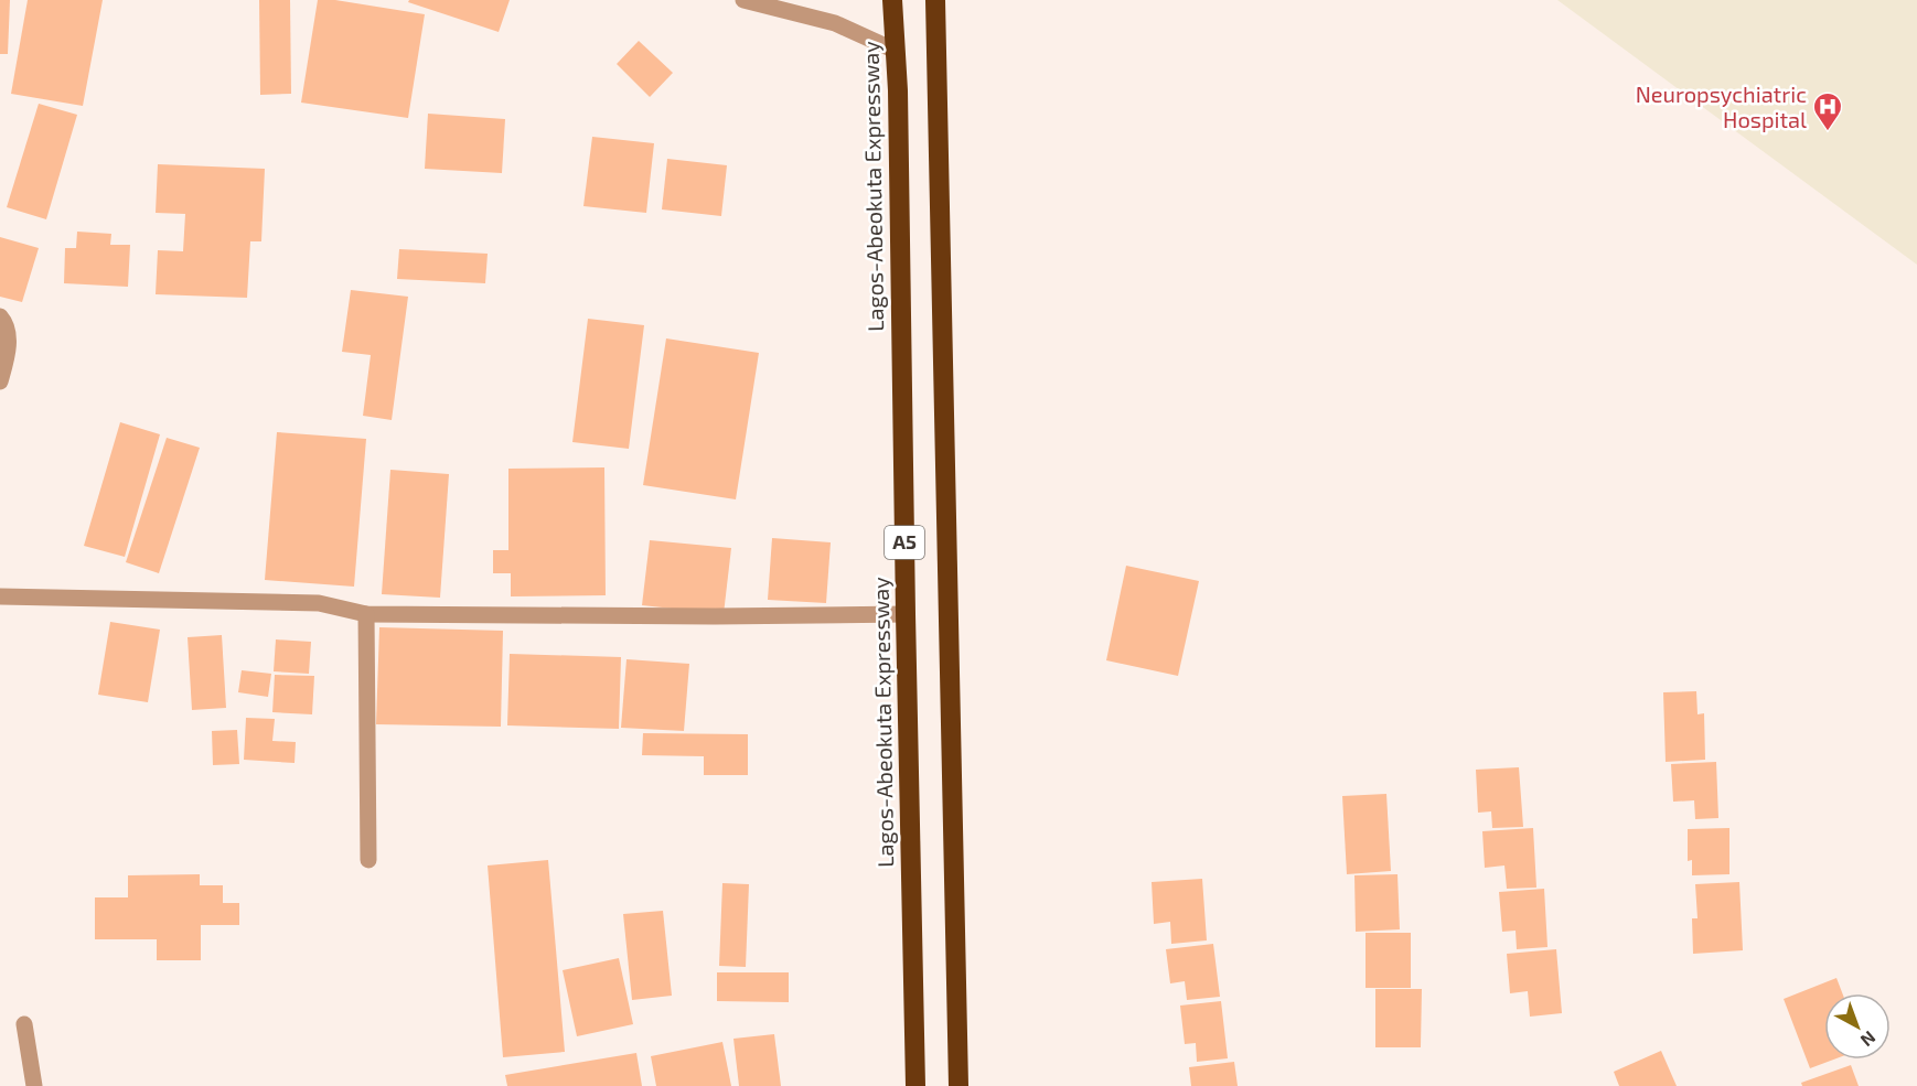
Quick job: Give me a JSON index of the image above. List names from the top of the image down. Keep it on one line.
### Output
{"streets":{"highway":["Lagos-Abeokuta Expressway","A5"]},"places":{"hospital":["Neuropsychiatric Hospital"]},"north":"bottom right"}
